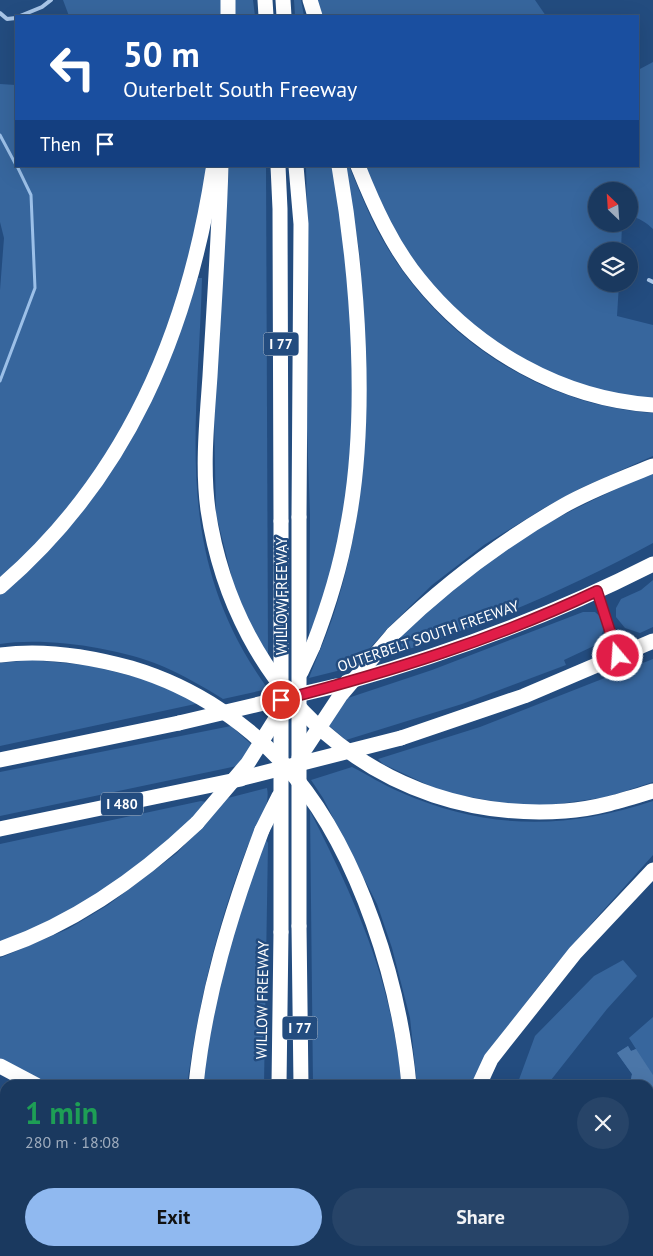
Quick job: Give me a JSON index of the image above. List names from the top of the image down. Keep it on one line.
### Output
{"streets":{"highway":["I 77","WILLOW FREEWAY","OUTERBELT SOUTH FREEWAY","I 480"]},"north":"top left","page":{"turn":["50 m","Outerbelt South Freeway"],"then":"Then","heading":["1 min","280 m · 18:08"],"buttons":["Exit","Share"]}}
